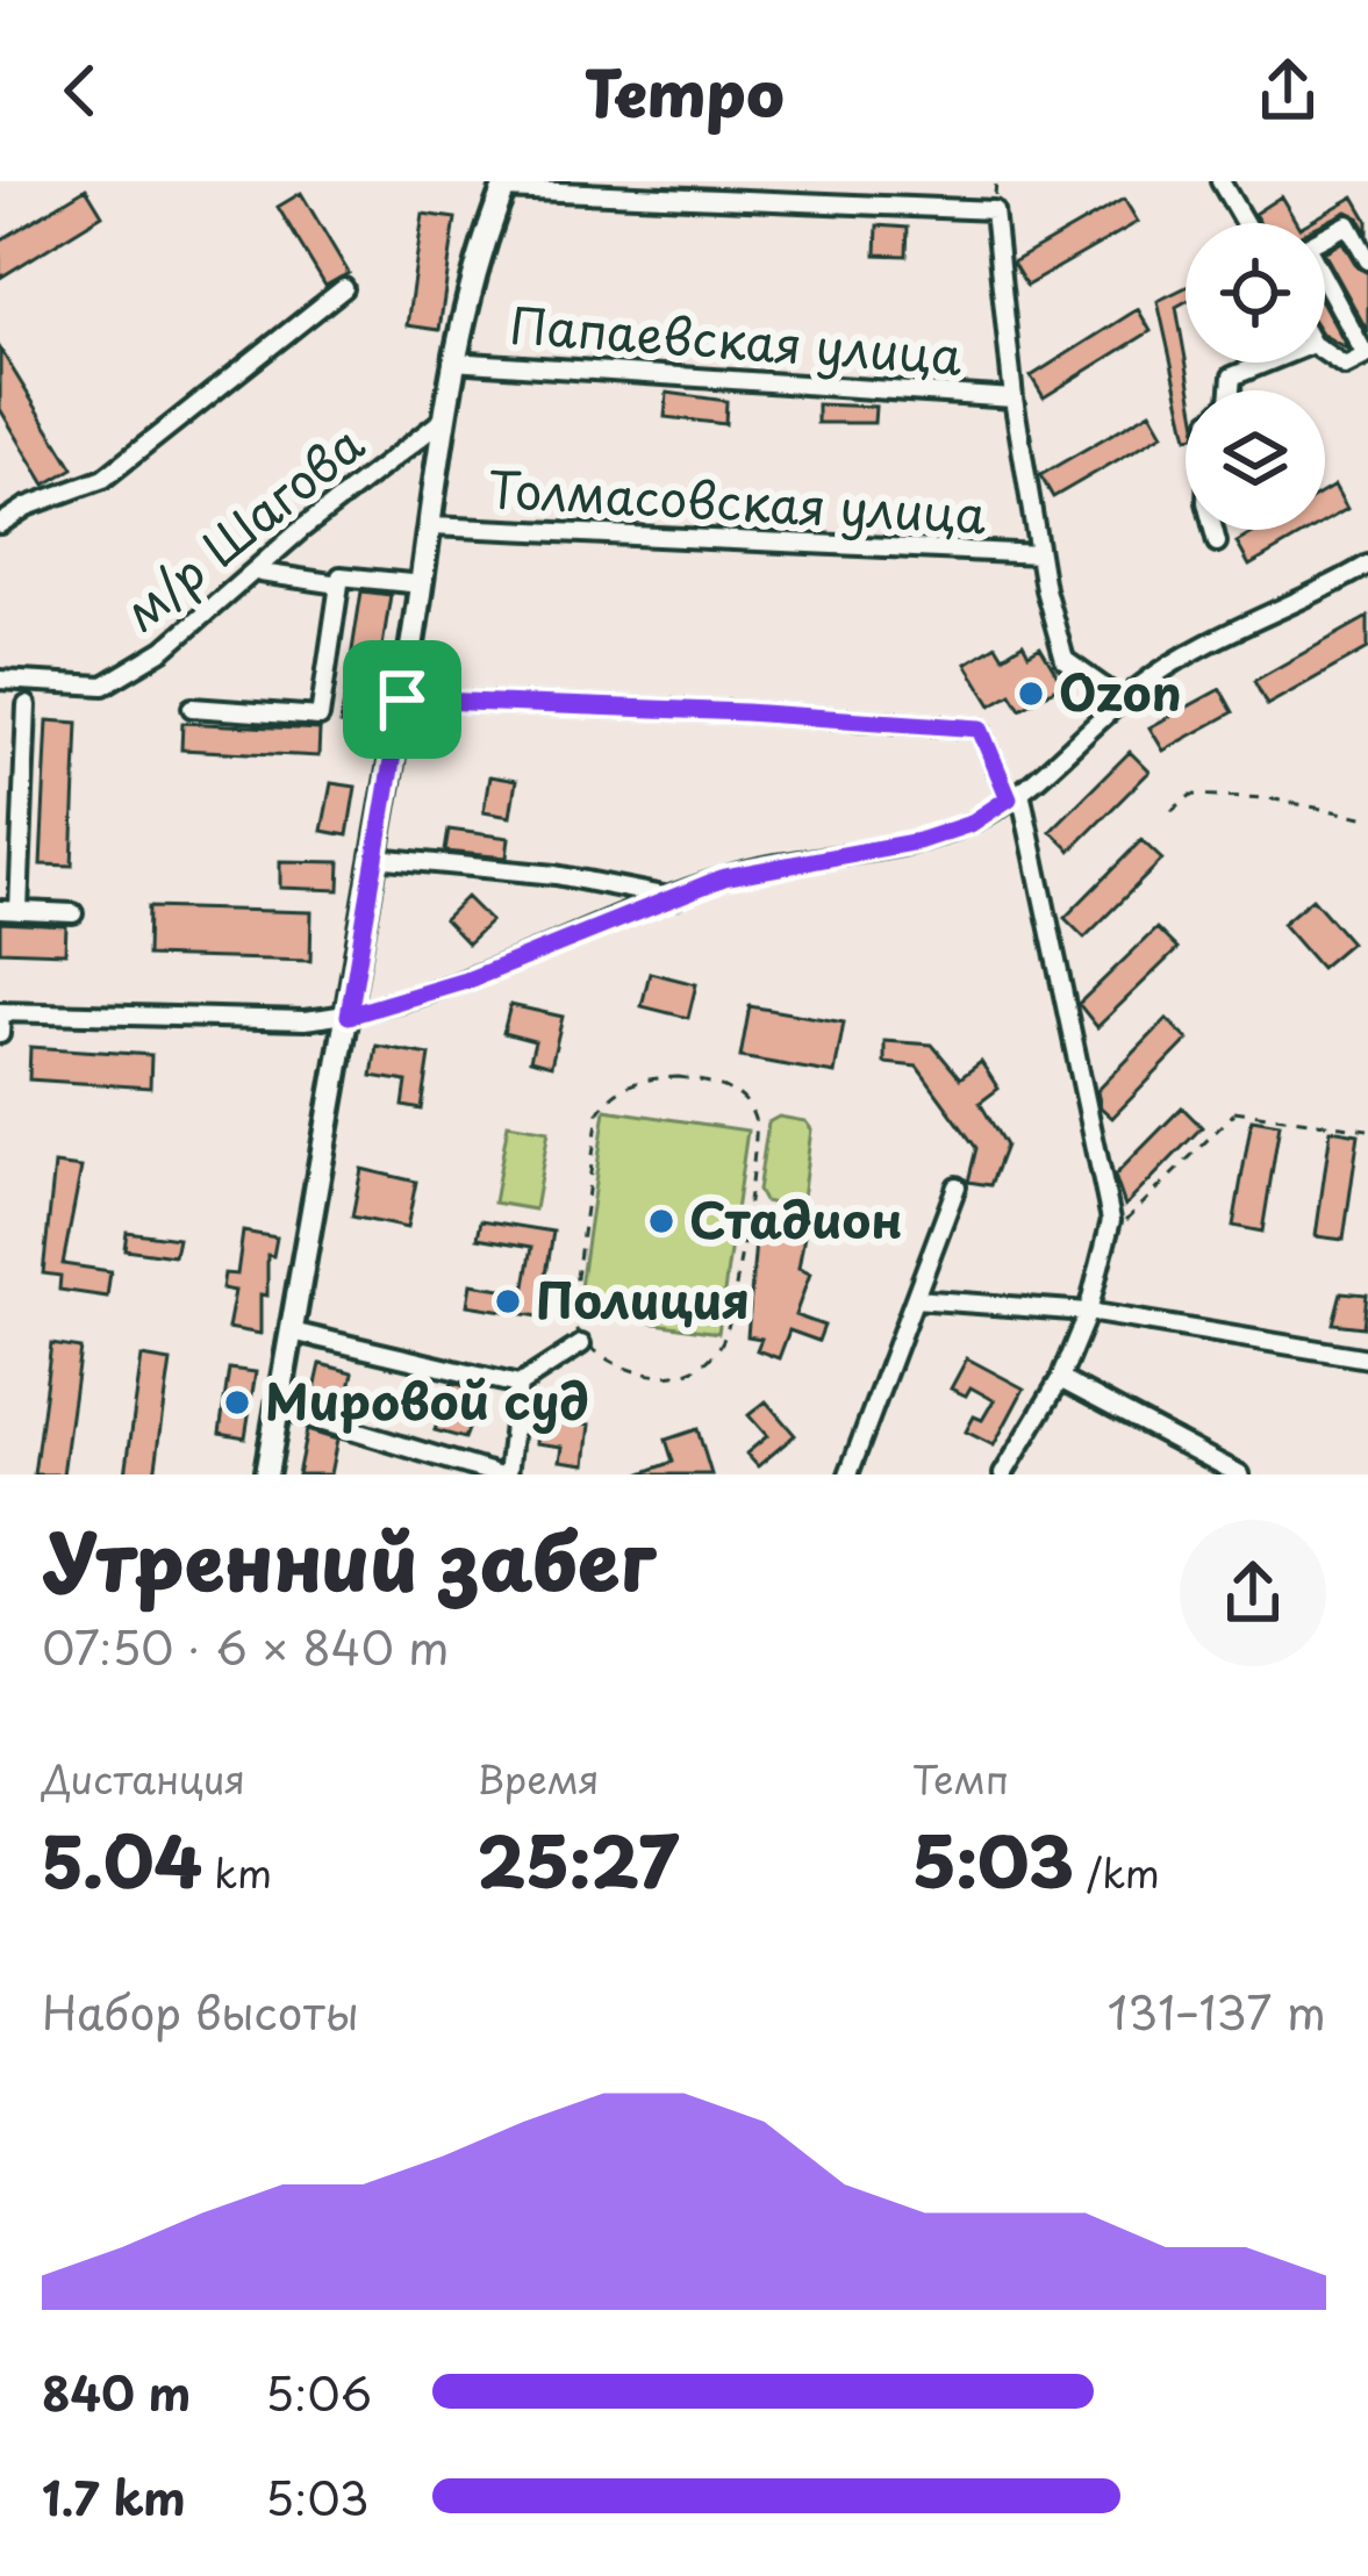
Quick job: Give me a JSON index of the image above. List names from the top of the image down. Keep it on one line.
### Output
{"streets":{"street":["Папаевская улица","Толмасовская улица","м/р Шагова"]},"places":["Ozon","Стадион","Полиция","Мировой суд"],"page":{"header":"Tempo","heading":["Утренний забег","07:50 · 6 × 840 m"],"stats":[["Дистанция","5.04 km"],["Время","25:27"],["Темп","5:03 /km"]],"chart":["Набор высоты","131–137 m"],"list":[{"name":"840 m","note":"5:06"},{"name":"1.7 km","note":"5:03"}]}}
